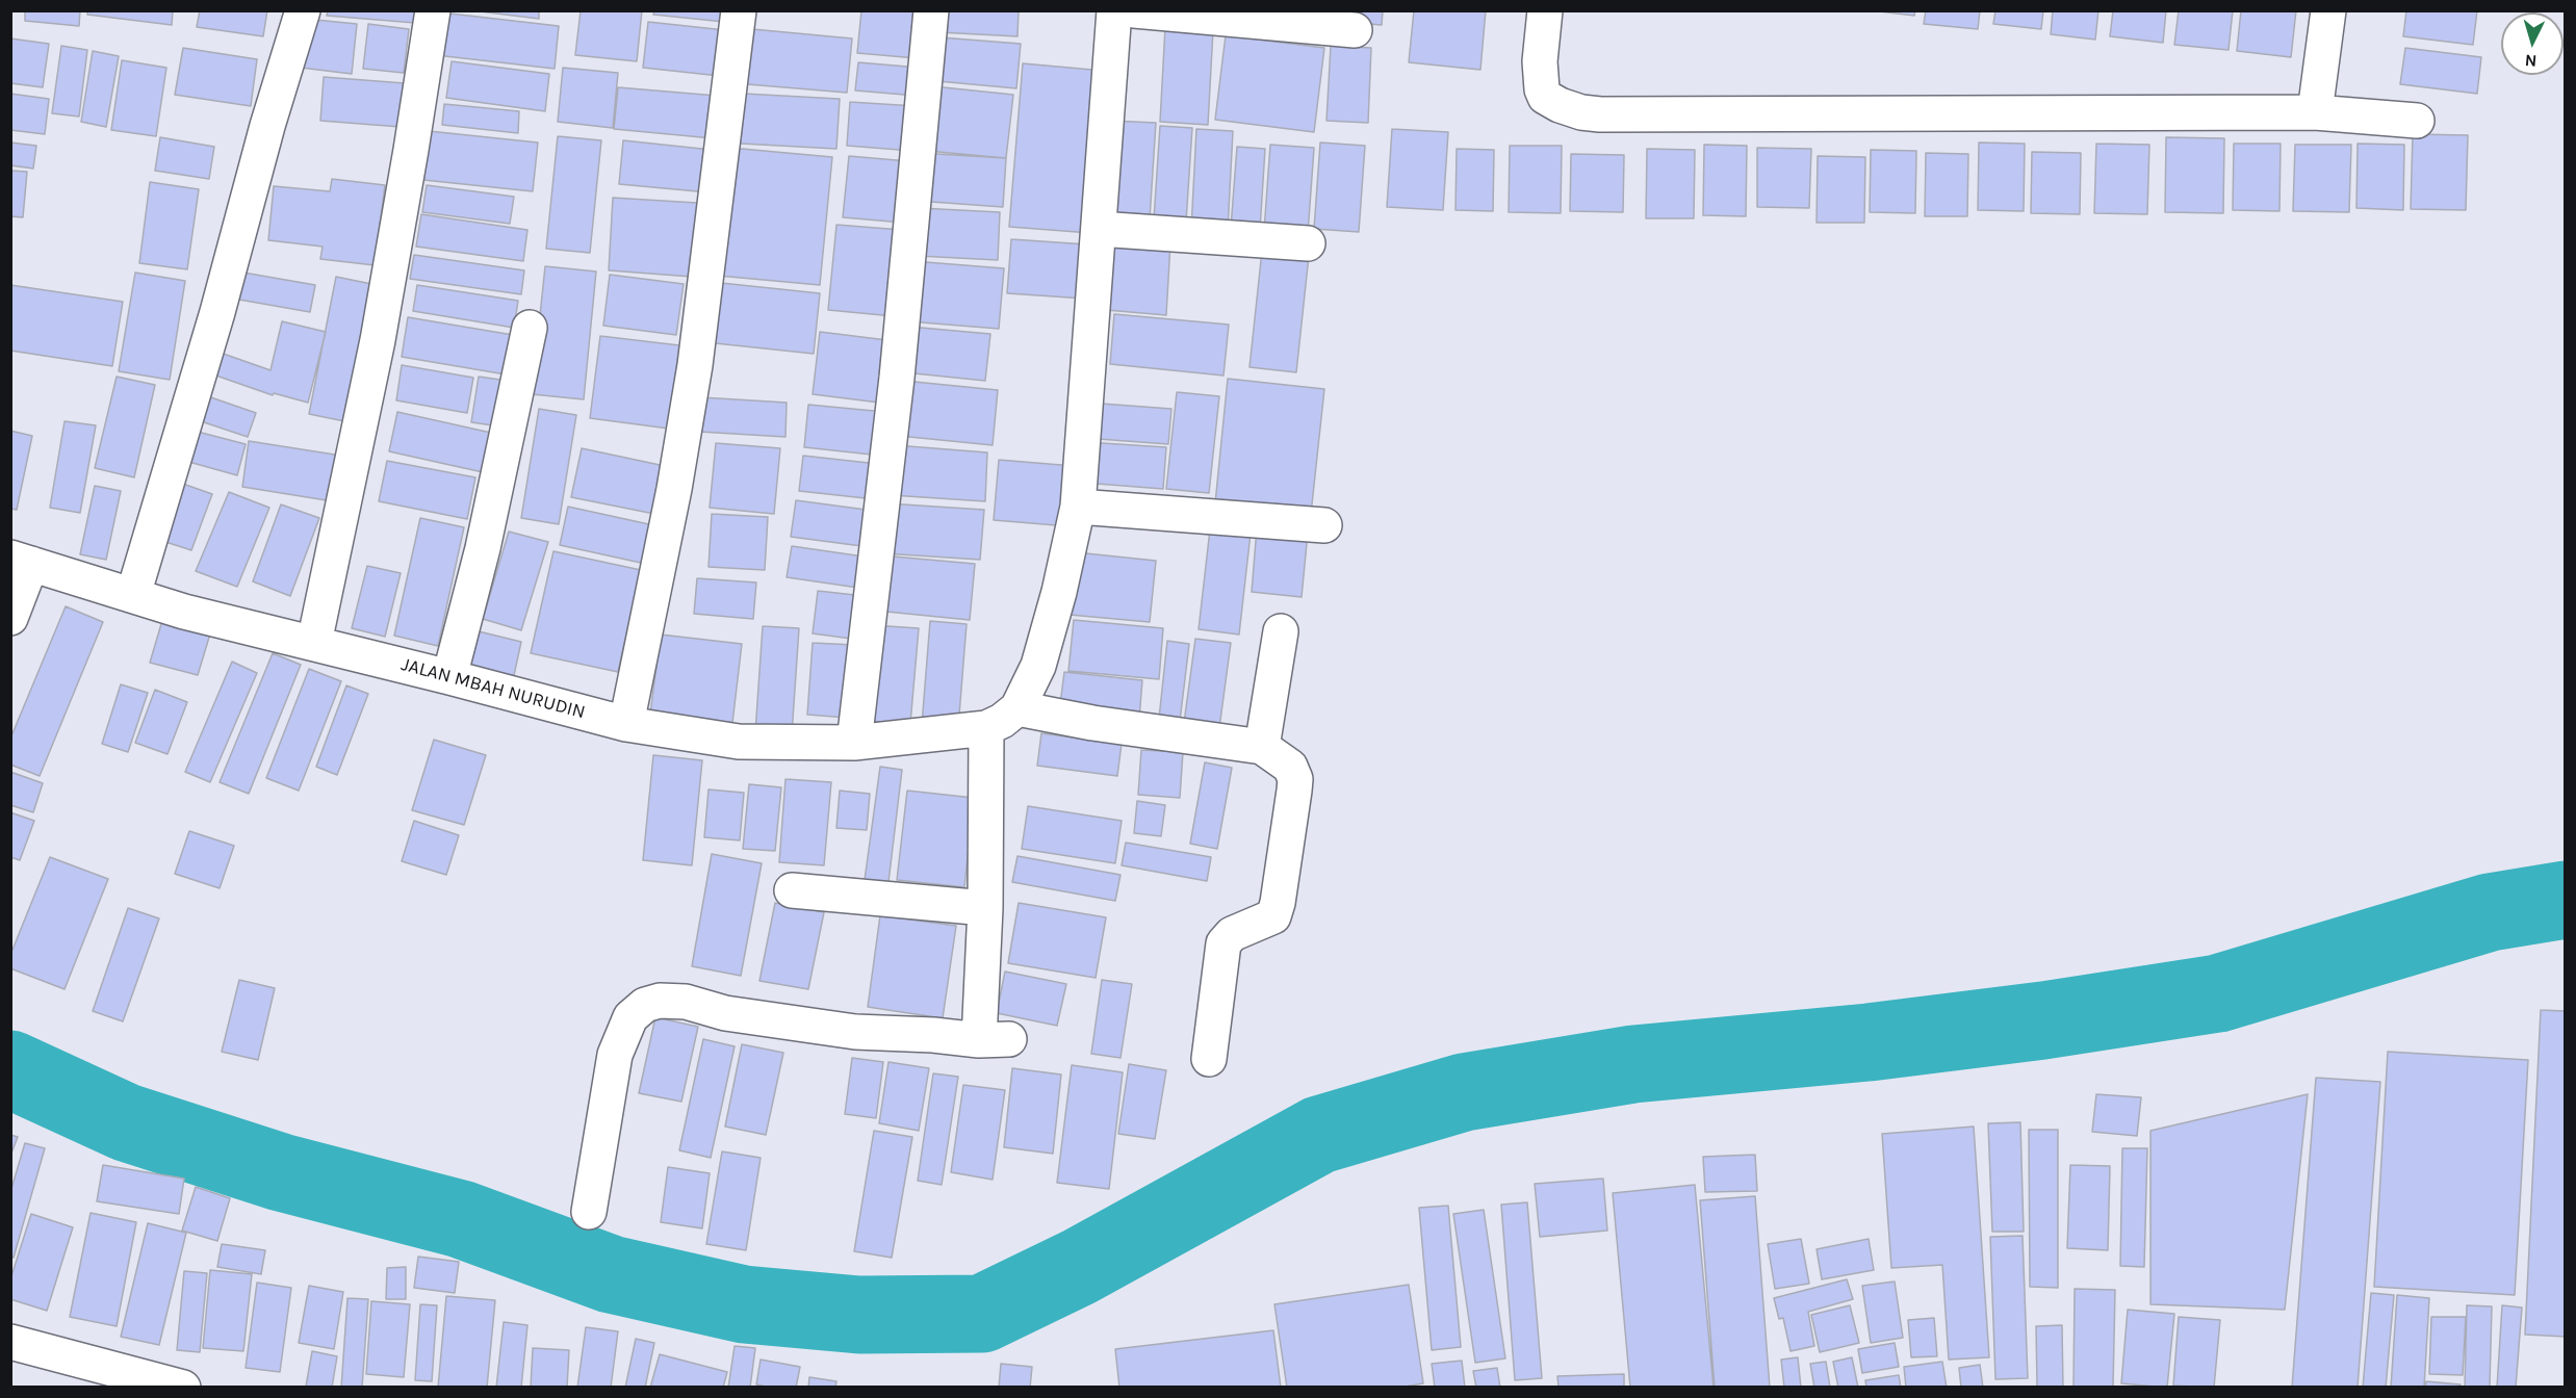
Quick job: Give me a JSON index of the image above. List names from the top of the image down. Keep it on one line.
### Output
{"streets":{"street":["JALAN MBAH NURUDIN"]},"north":"bottom"}
